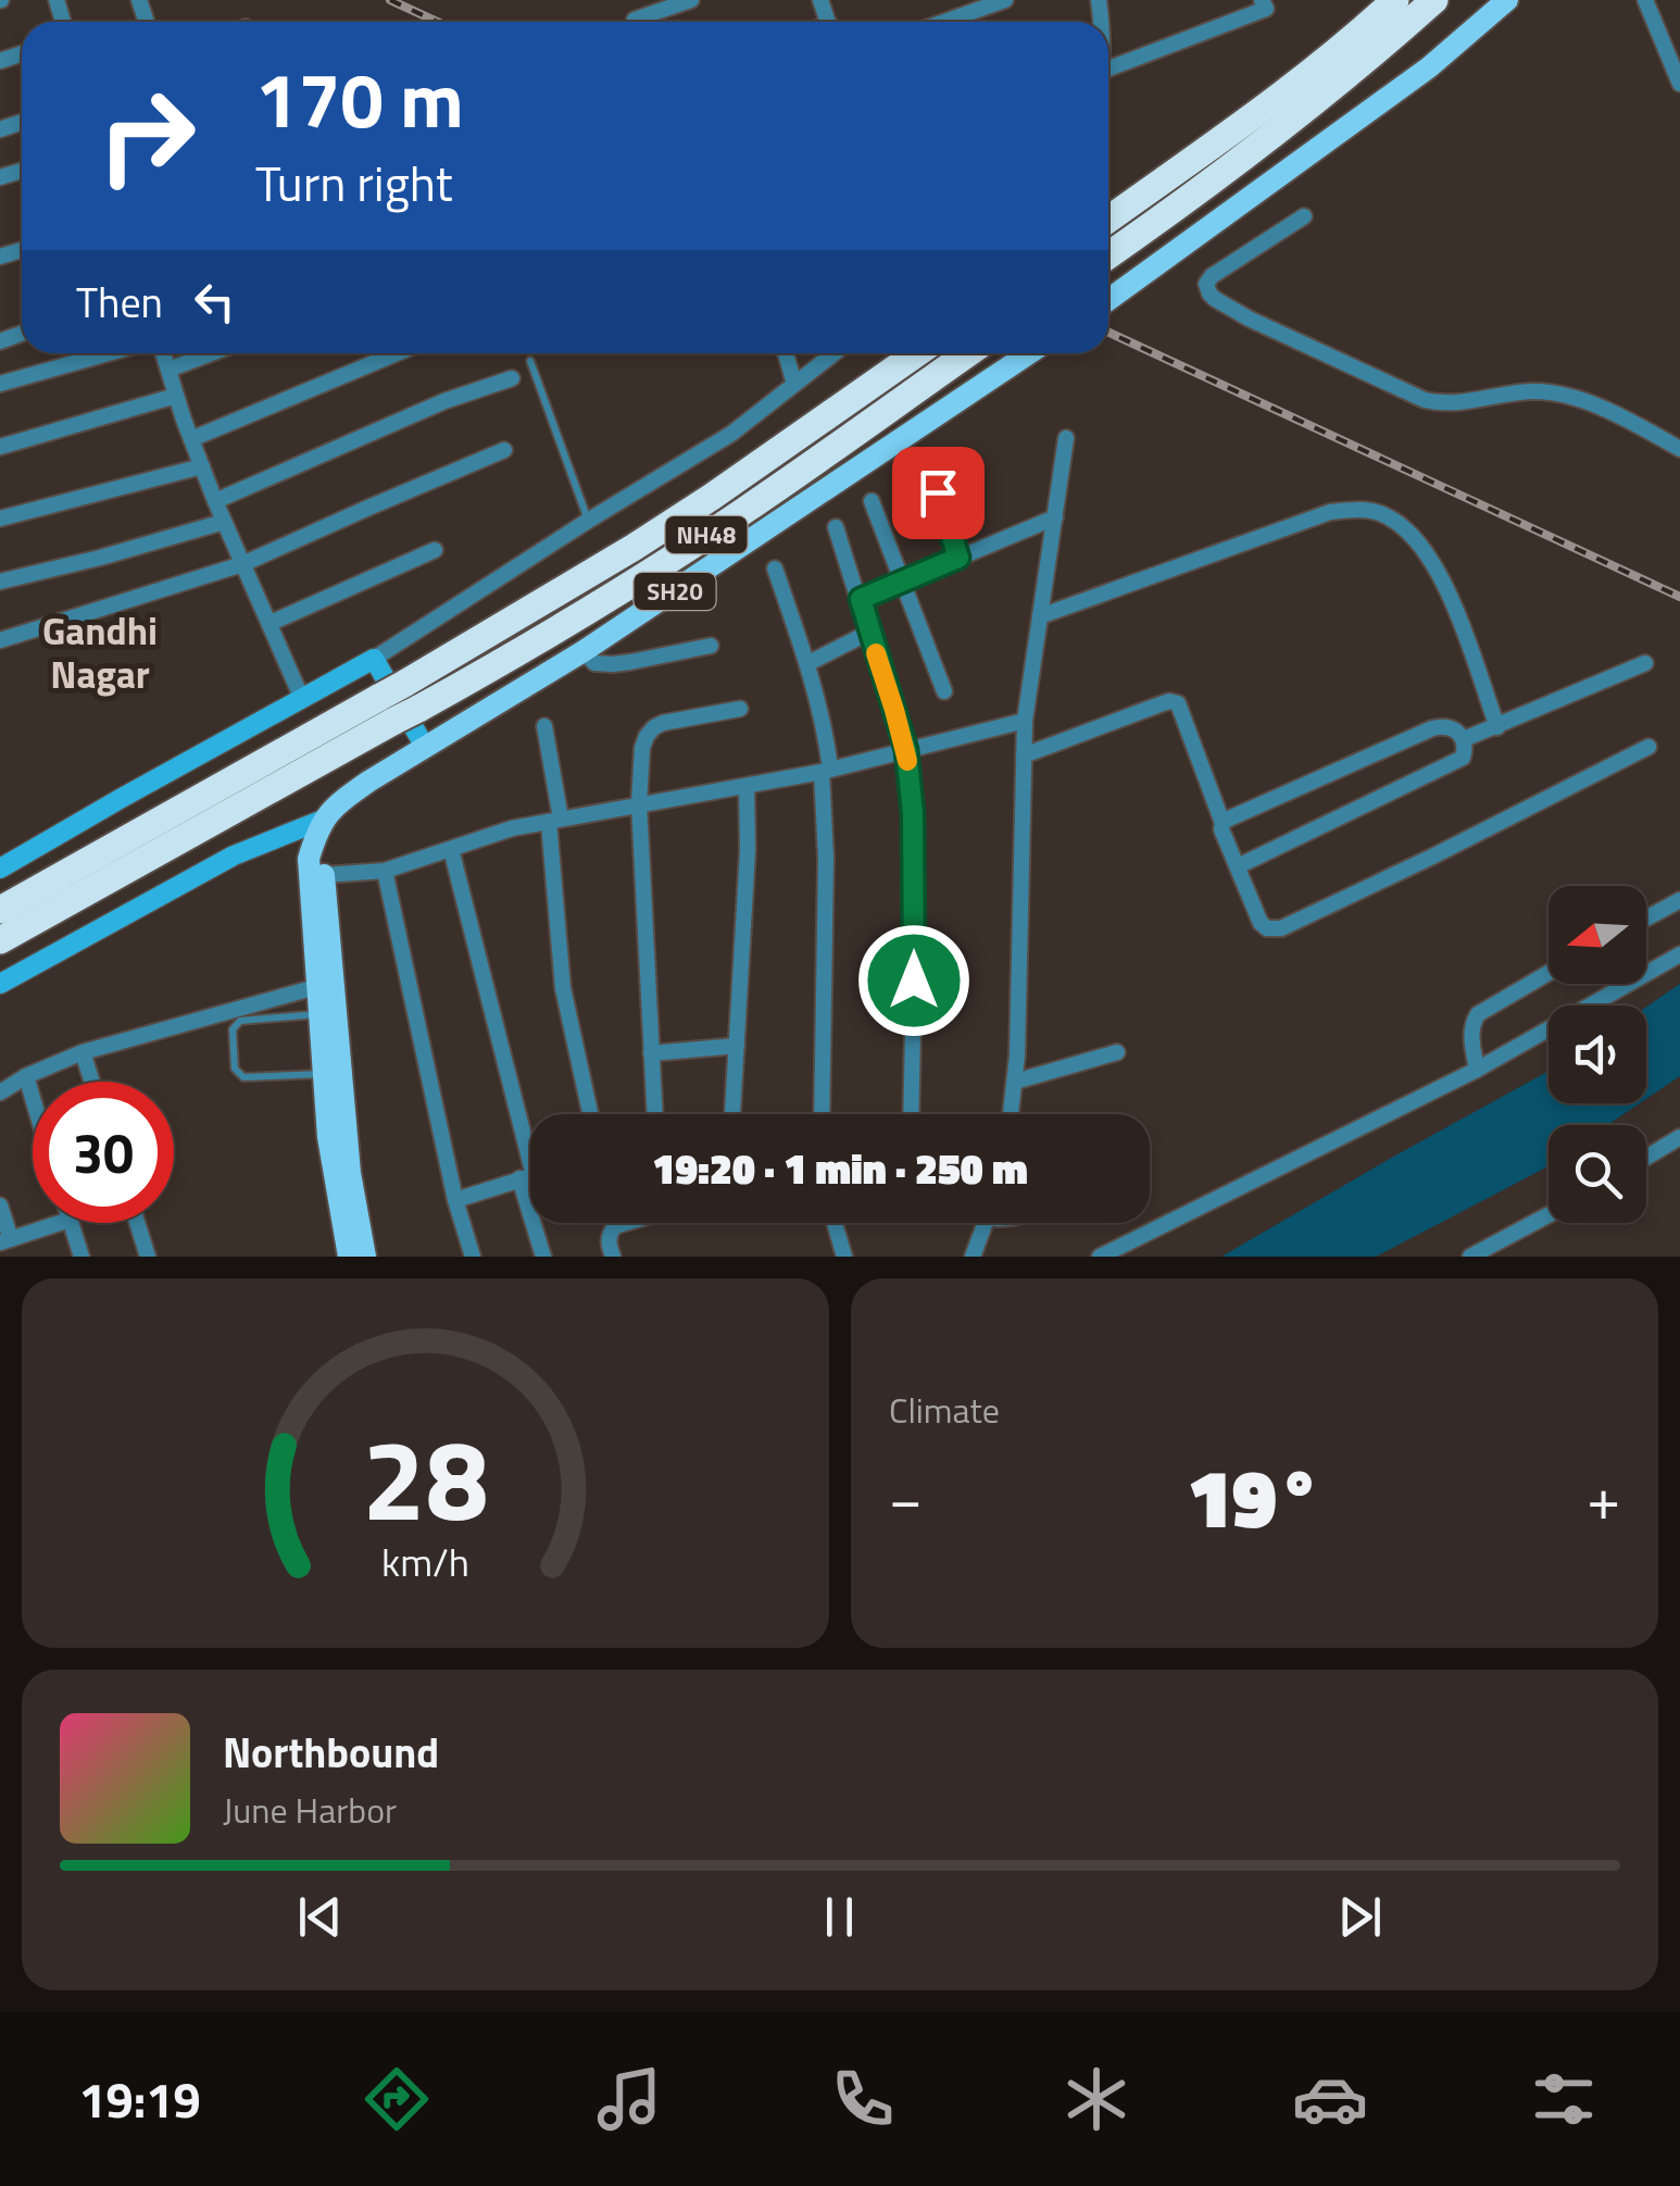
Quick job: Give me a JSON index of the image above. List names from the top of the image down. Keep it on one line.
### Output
{"streets":{"highway":["NH48"],"main road":["SH20"]},"districts":["Gandhi Nagar"],"north":"left","page":{"turn":["170 m","Turn right"],"then":"Then","limit":"30","trip":"19:20 · 1 min · 250 m","tile":"Climate","heat":["−","19°","+"],"song":["Northbound","June Harbor"],"tabs":"19:19","gauge":["28","km/h"]}}
